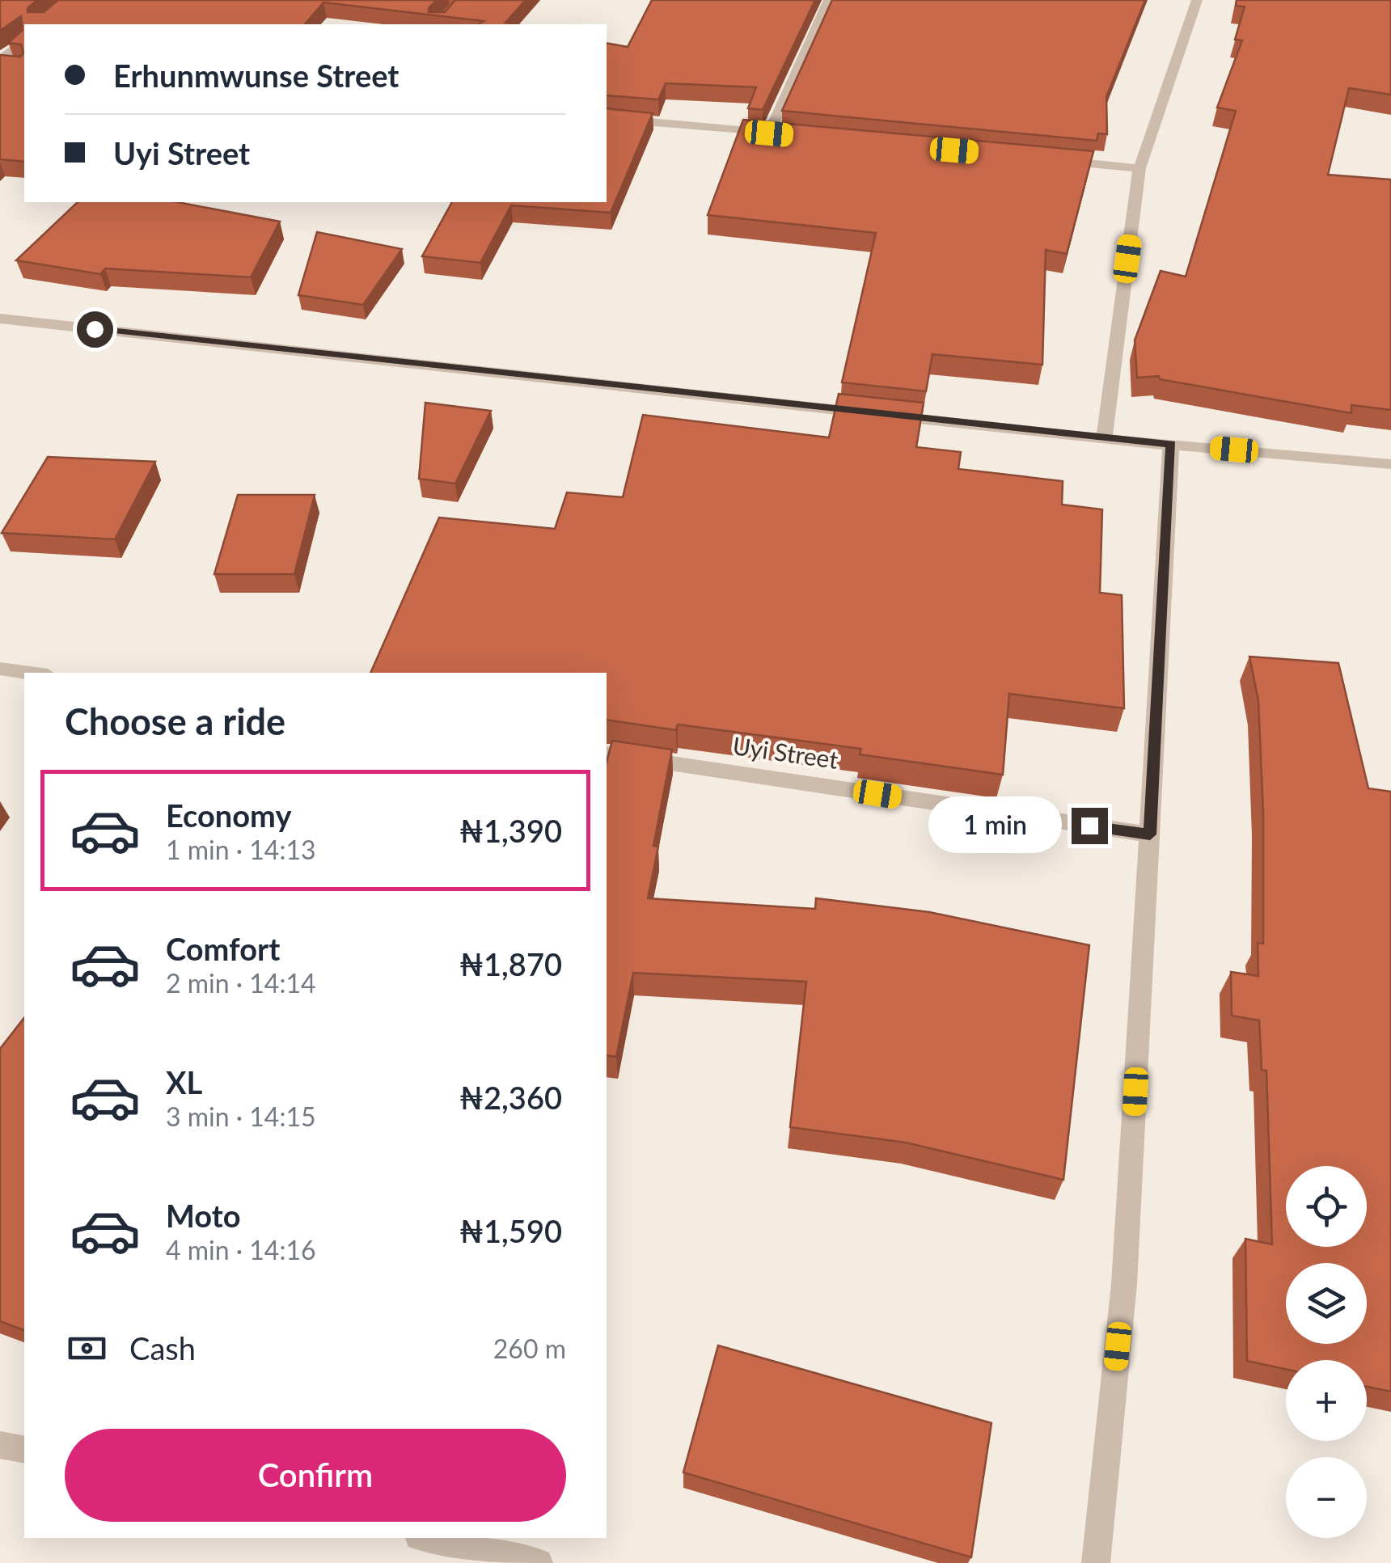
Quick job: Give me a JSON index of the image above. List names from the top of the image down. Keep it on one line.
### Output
{"streets":{"street":["Uyi Street"]},"page":{"banner":["Erhunmwunse Street","Uyi Street"],"heading":"Choose a ride","list":[{"name":"Economy","note":"1 min · 14:13","value":"₦1,390"},{"name":"Comfort","note":"2 min · 14:14","value":"₦1,870"},{"name":"XL","note":"3 min · 14:15","value":"₦2,360"},{"name":"Moto","note":"4 min · 14:16","value":"₦1,590"}],"bubble":"1 min","map_buttons":["+","−"],"pay":["Cash","260 m"],"buttons":"Confirm"}}
